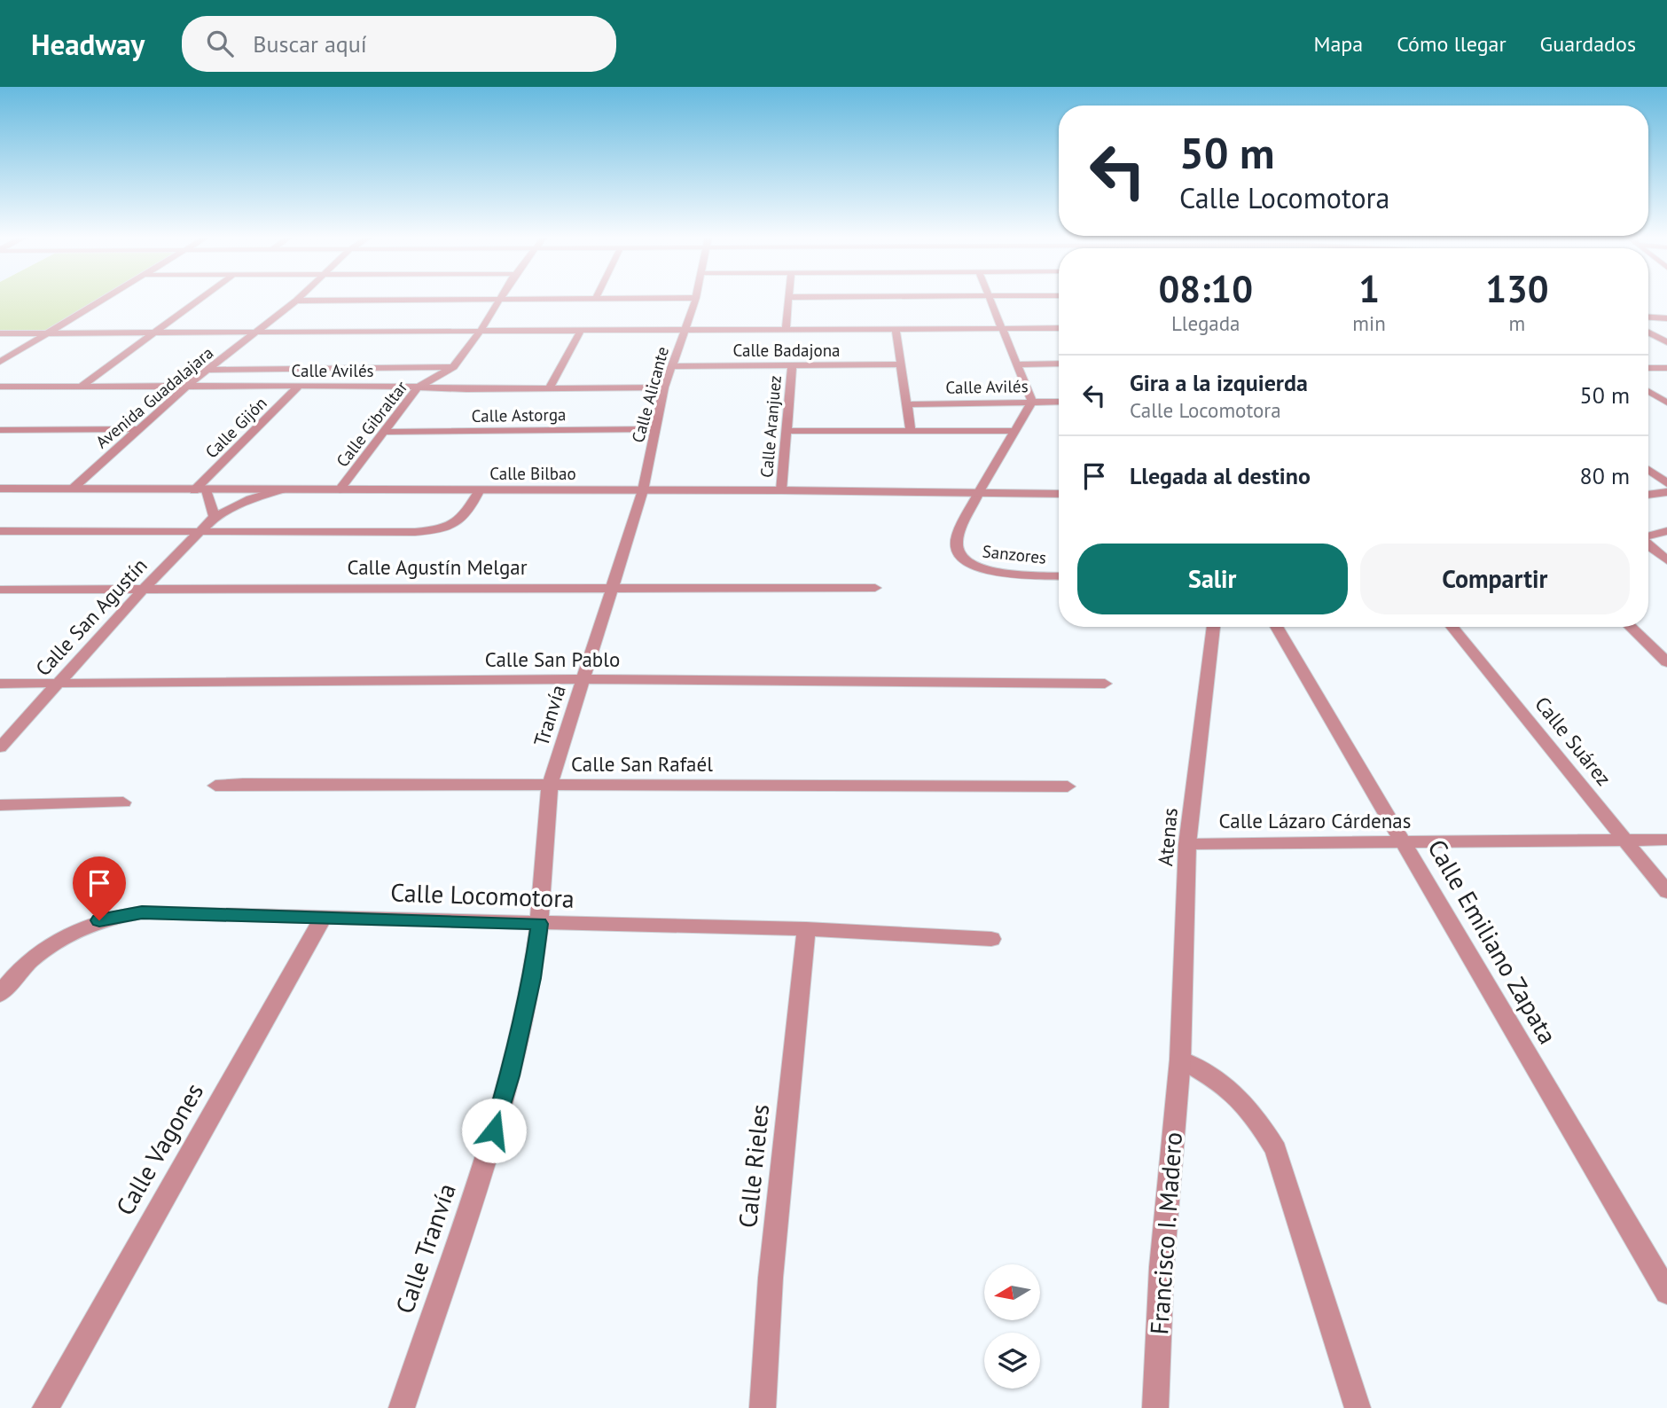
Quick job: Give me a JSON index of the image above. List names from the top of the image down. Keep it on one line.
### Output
{"streets":{"street":["Calle Badajona","Calle Avilés","Calle Alicante","Avenida Guadalajara","Calle Astorga","Calle Gibraltar","Calle Aranjuez","Calle Gijón","Calle Bilbao","Sanzores","Calle Agustín Melgar","Calle San Agustín","Calle San Pablo","Tranvía","Calle Suárez","Calle San Rafaél","Calle Lázaro Cárdenas","Atenas","Calle Locomotora","Calle Emiliano Zapata","Calle Vagones","Calle Rieles","Francisco I. Madero","Calle Tranvía"]},"crossings":[["Calle Badajona","Calle Alicante"],["Calle Badajona","Calle Aranjuez"],["Calle Avilés","Calle Alicante"],["Calle Avilés","Avenida Guadalajara"],["Calle Avilés","Calle Gibraltar"],["Calle Avilés","Calle Gijón"],["Calle Alicante","Calle Astorga"],["Calle Alicante","Calle Bilbao"],["Calle Alicante","Tranvía"],["Avenida Guadalajara","Calle Bilbao"],["Calle Astorga","Calle Gibraltar"],["Calle Gibraltar","Calle Bilbao"],["Calle Aranjuez","Calle Bilbao"],["Calle Gijón","Calle Bilbao"],["Calle Bilbao","Sanzores"],["Calle Bilbao","Calle San Agustín"],["Calle Bilbao","Tranvía"],["Calle Agustín Melgar","Calle San Agustín"],["Calle Agustín Melgar","Tranvía"],["Calle San Agustín","Calle San Pablo"],["Calle San Pablo","Tranvía"],["Tranvía","Calle San Rafaél"],["Tranvía","Calle Locomotora"],["Tranvía","Calle Tranvía"],["Calle Suárez","Calle Lázaro Cárdenas"],["Calle Lázaro Cárdenas","Atenas"],["Calle Lázaro Cárdenas","Calle Emiliano Zapata"],["Atenas","Francisco I. Madero"],["Calle Locomotora","Calle Vagones"],["Calle Locomotora","Calle Rieles"],["Calle Locomotora","Calle Tranvía"]],"north":"left","page":{"header":"Headway","search":"Buscar aquí","nav":["Mapa","Cómo llegar","Guardados"],"turn":["50 m","Calle Locomotora"],"eta":["08:10","Llegada","1","min","130","m"],"list":[{"name":"Gira a la izquierda","note":"Calle Locomotora","value":"50 m"},{"name":"Llegada al destino","value":"80 m"}],"buttons":["Salir","Compartir"]}}
